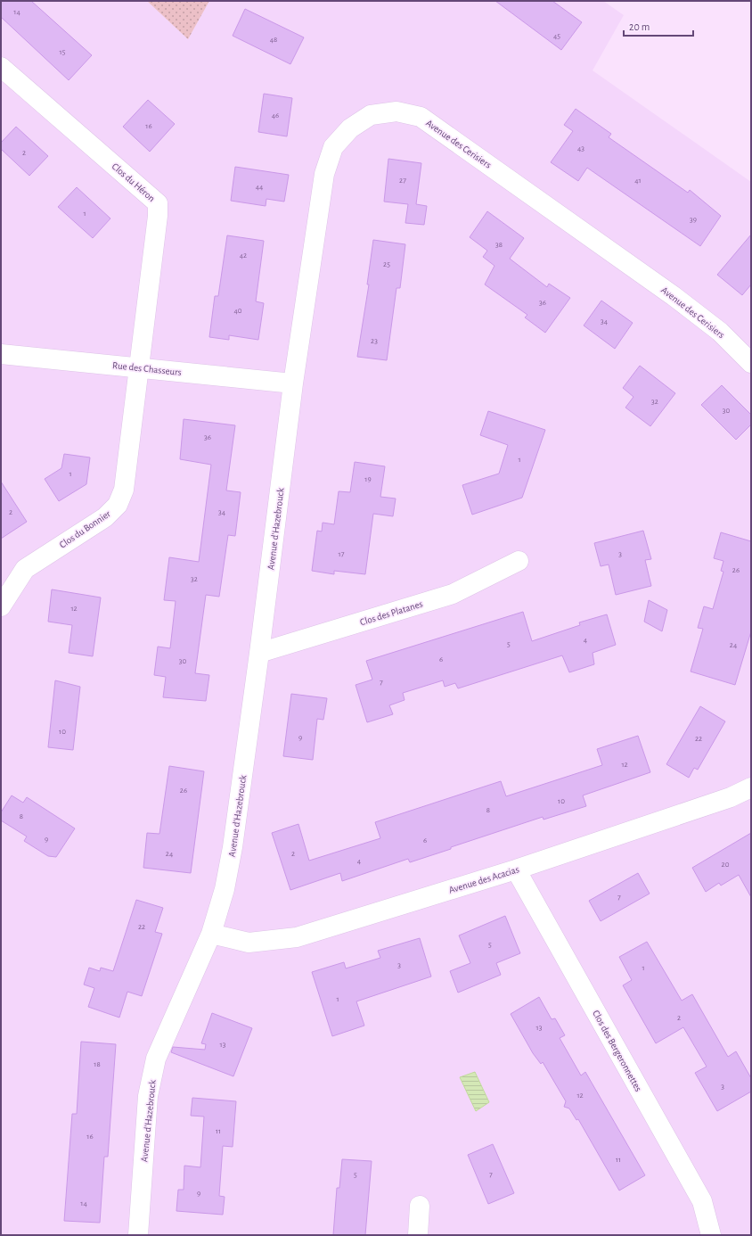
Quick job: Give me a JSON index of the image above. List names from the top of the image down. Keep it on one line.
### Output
{"streets":{"street":["Avenue des Cerisiers","Clos du Héron","Rue des Chasseurs","Clos du Bonnier","Avenue d'Hazebrouck","Clos des Platanes","Avenue des Acacias","Clos des Bergeronnettes"]},"crossings":[["Avenue des Cerisiers","Rue des Chasseurs"],["Avenue des Cerisiers","Avenue d'Hazebrouck"],["Clos du Héron","Rue des Chasseurs"],["Clos du Héron","Clos du Bonnier"],["Rue des Chasseurs","Clos du Bonnier"],["Rue des Chasseurs","Avenue d'Hazebrouck"],["Avenue d'Hazebrouck","Clos des Platanes"],["Avenue d'Hazebrouck","Avenue des Acacias"],["Avenue des Acacias","Clos des Bergeronnettes"]],"house_numbers":["14","45","48","15","46","16","43","2","27","41","44","1","39","38","42","25","36","40","34","23","32","30","36","1","1","19","2","34","17","3","26","32","12","4","5","24","6","30","7","10","9","22","12","26","10","8","8","9","6","24","2","4","20","7","22","5","3","1","1","2","13","13","18","3","12","11","16","11","5","7","9","14"],"scale_bar":"20 m"}
